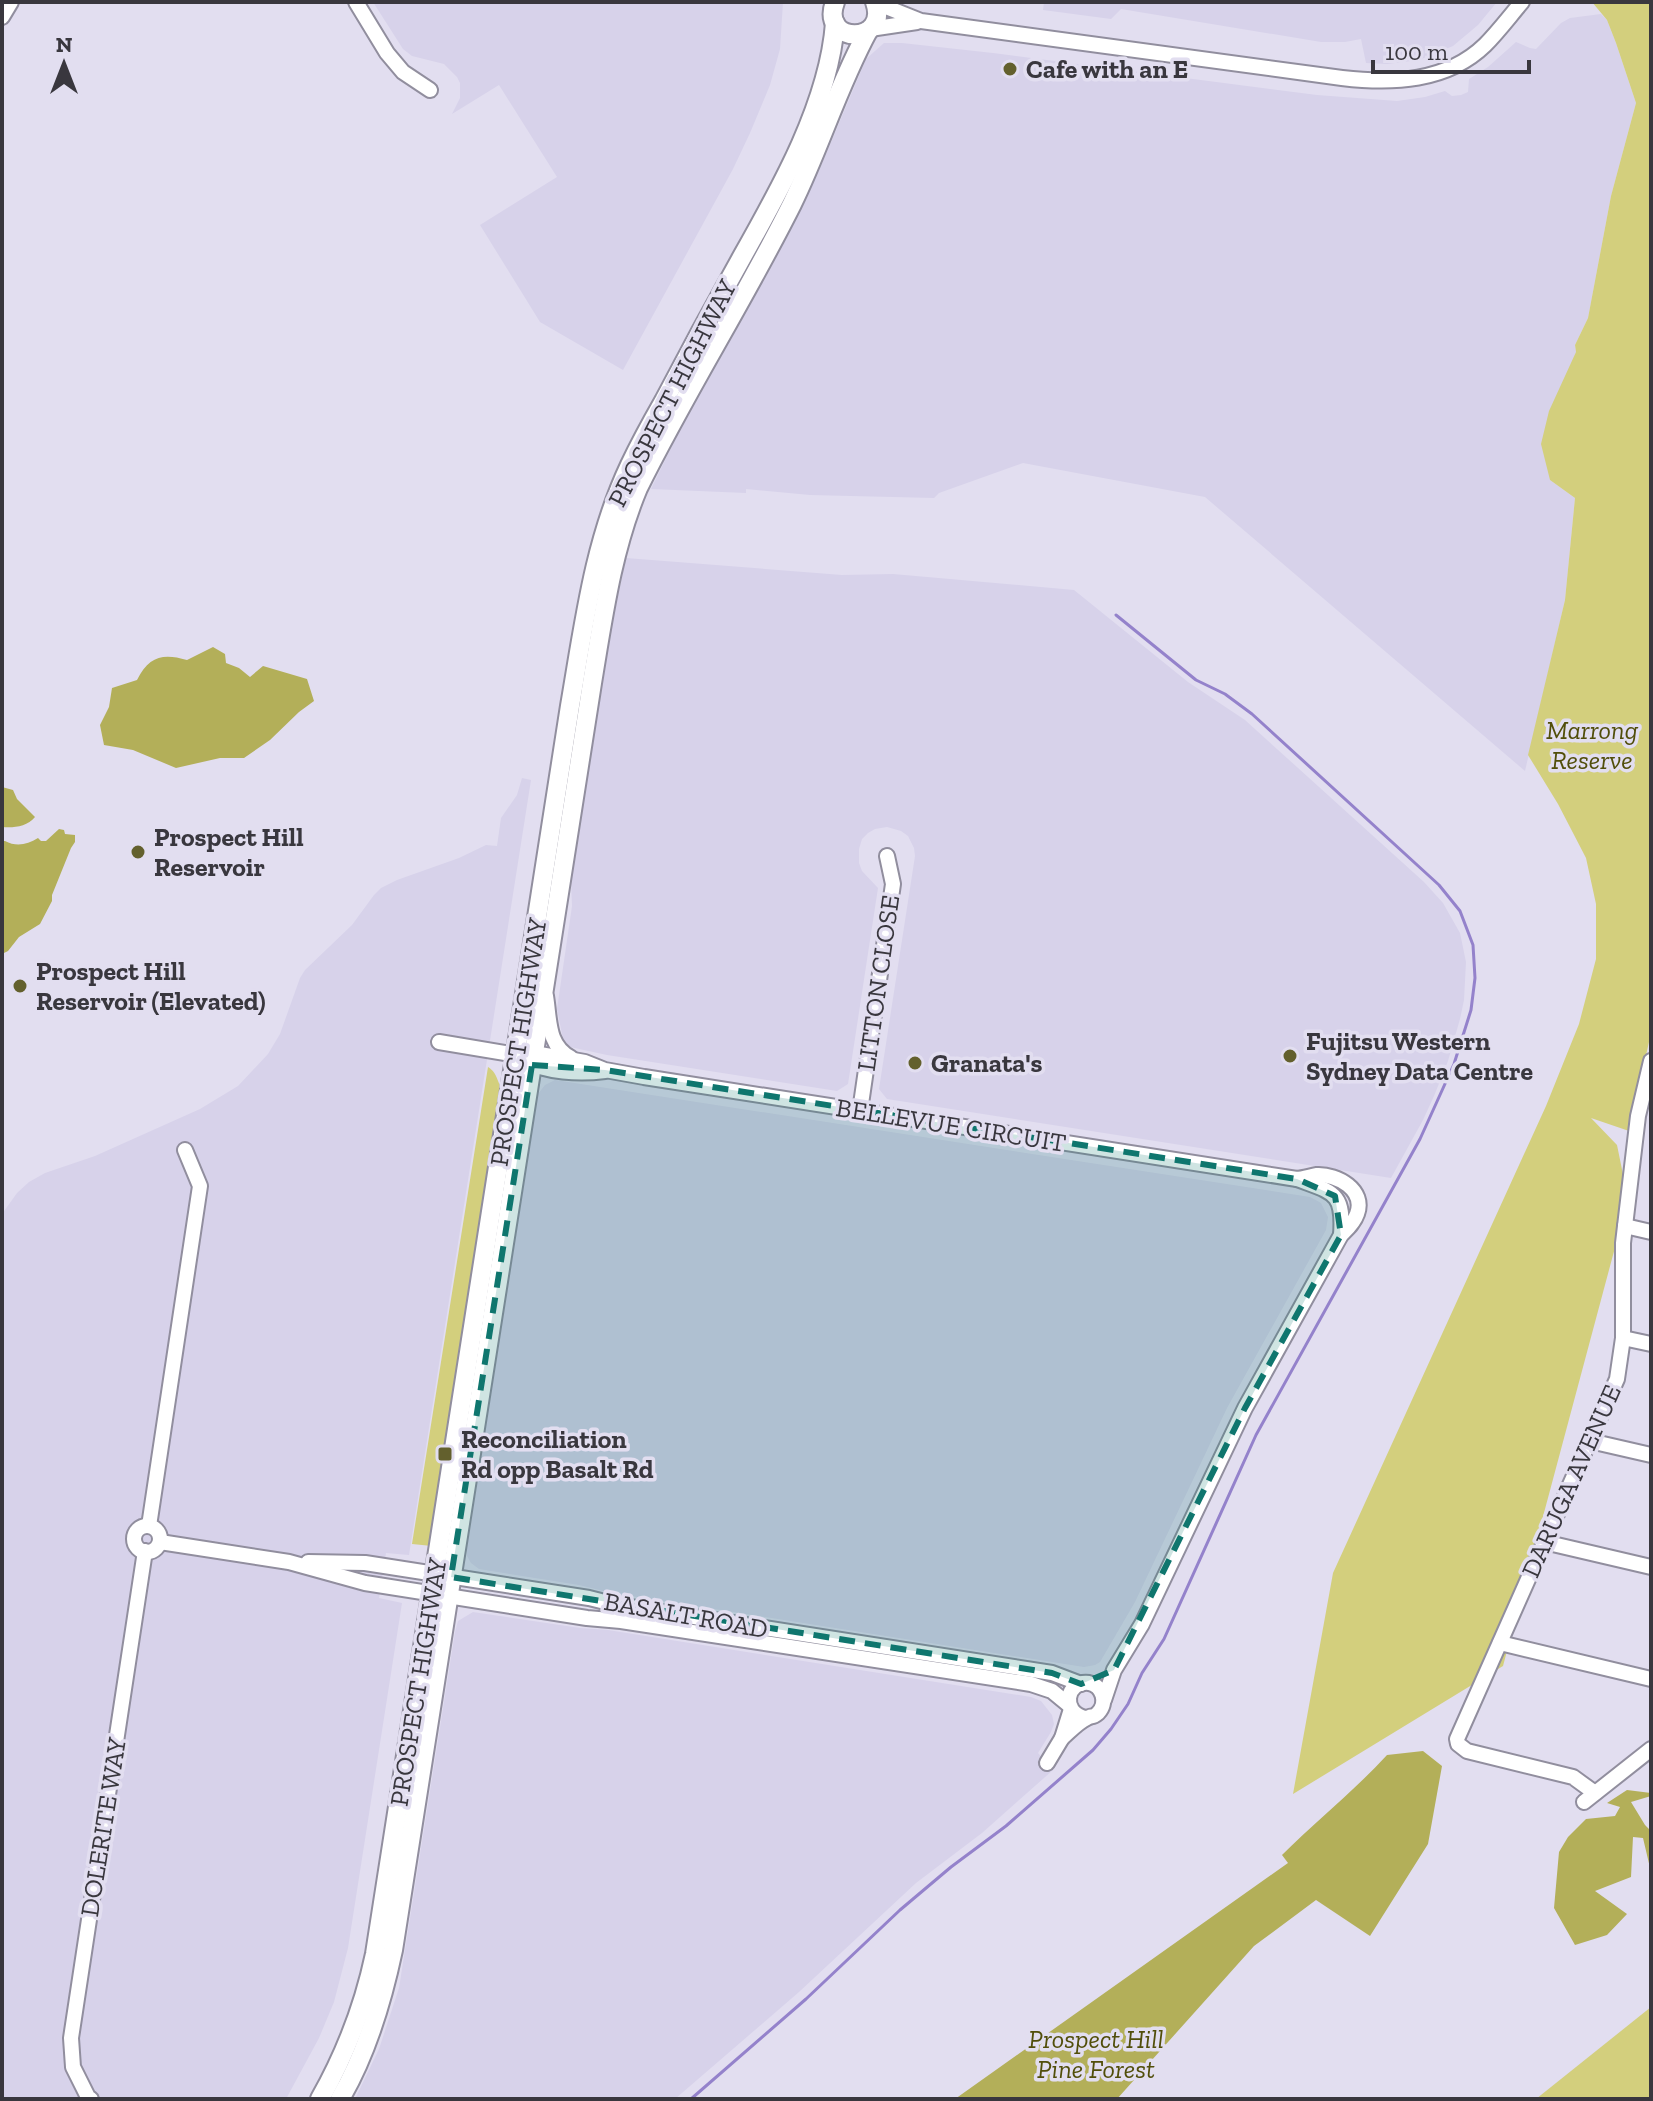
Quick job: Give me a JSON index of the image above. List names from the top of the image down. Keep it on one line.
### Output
{"streets":{"main road":["PROSPECT HIGHWAY"],"street":["LITTON CLOSE","BELLEVUE CIRCUIT","DARUGA AVENUE","BASALT ROAD","DOLERITE WAY"]},"crossings":[["PROSPECT HIGHWAY","BELLEVUE CIRCUIT"],["PROSPECT HIGHWAY","BASALT ROAD"],["LITTON CLOSE","BELLEVUE CIRCUIT"],["BELLEVUE CIRCUIT","BASALT ROAD"],["BASALT ROAD","DOLERITE WAY"]],"parks":["Marrong Reserve","Prospect Hill Pine Forest"],"places":{"other":["Cafe with an E","Prospect Hill Reservoir","Prospect Hill Reservoir (Elevated)","Fujitsu Western Sydney Data Centre","Granata's"],"transit":["Reconciliation Rd opp Basalt Rd"]},"scale_bar":"100 m","north":"top"}
